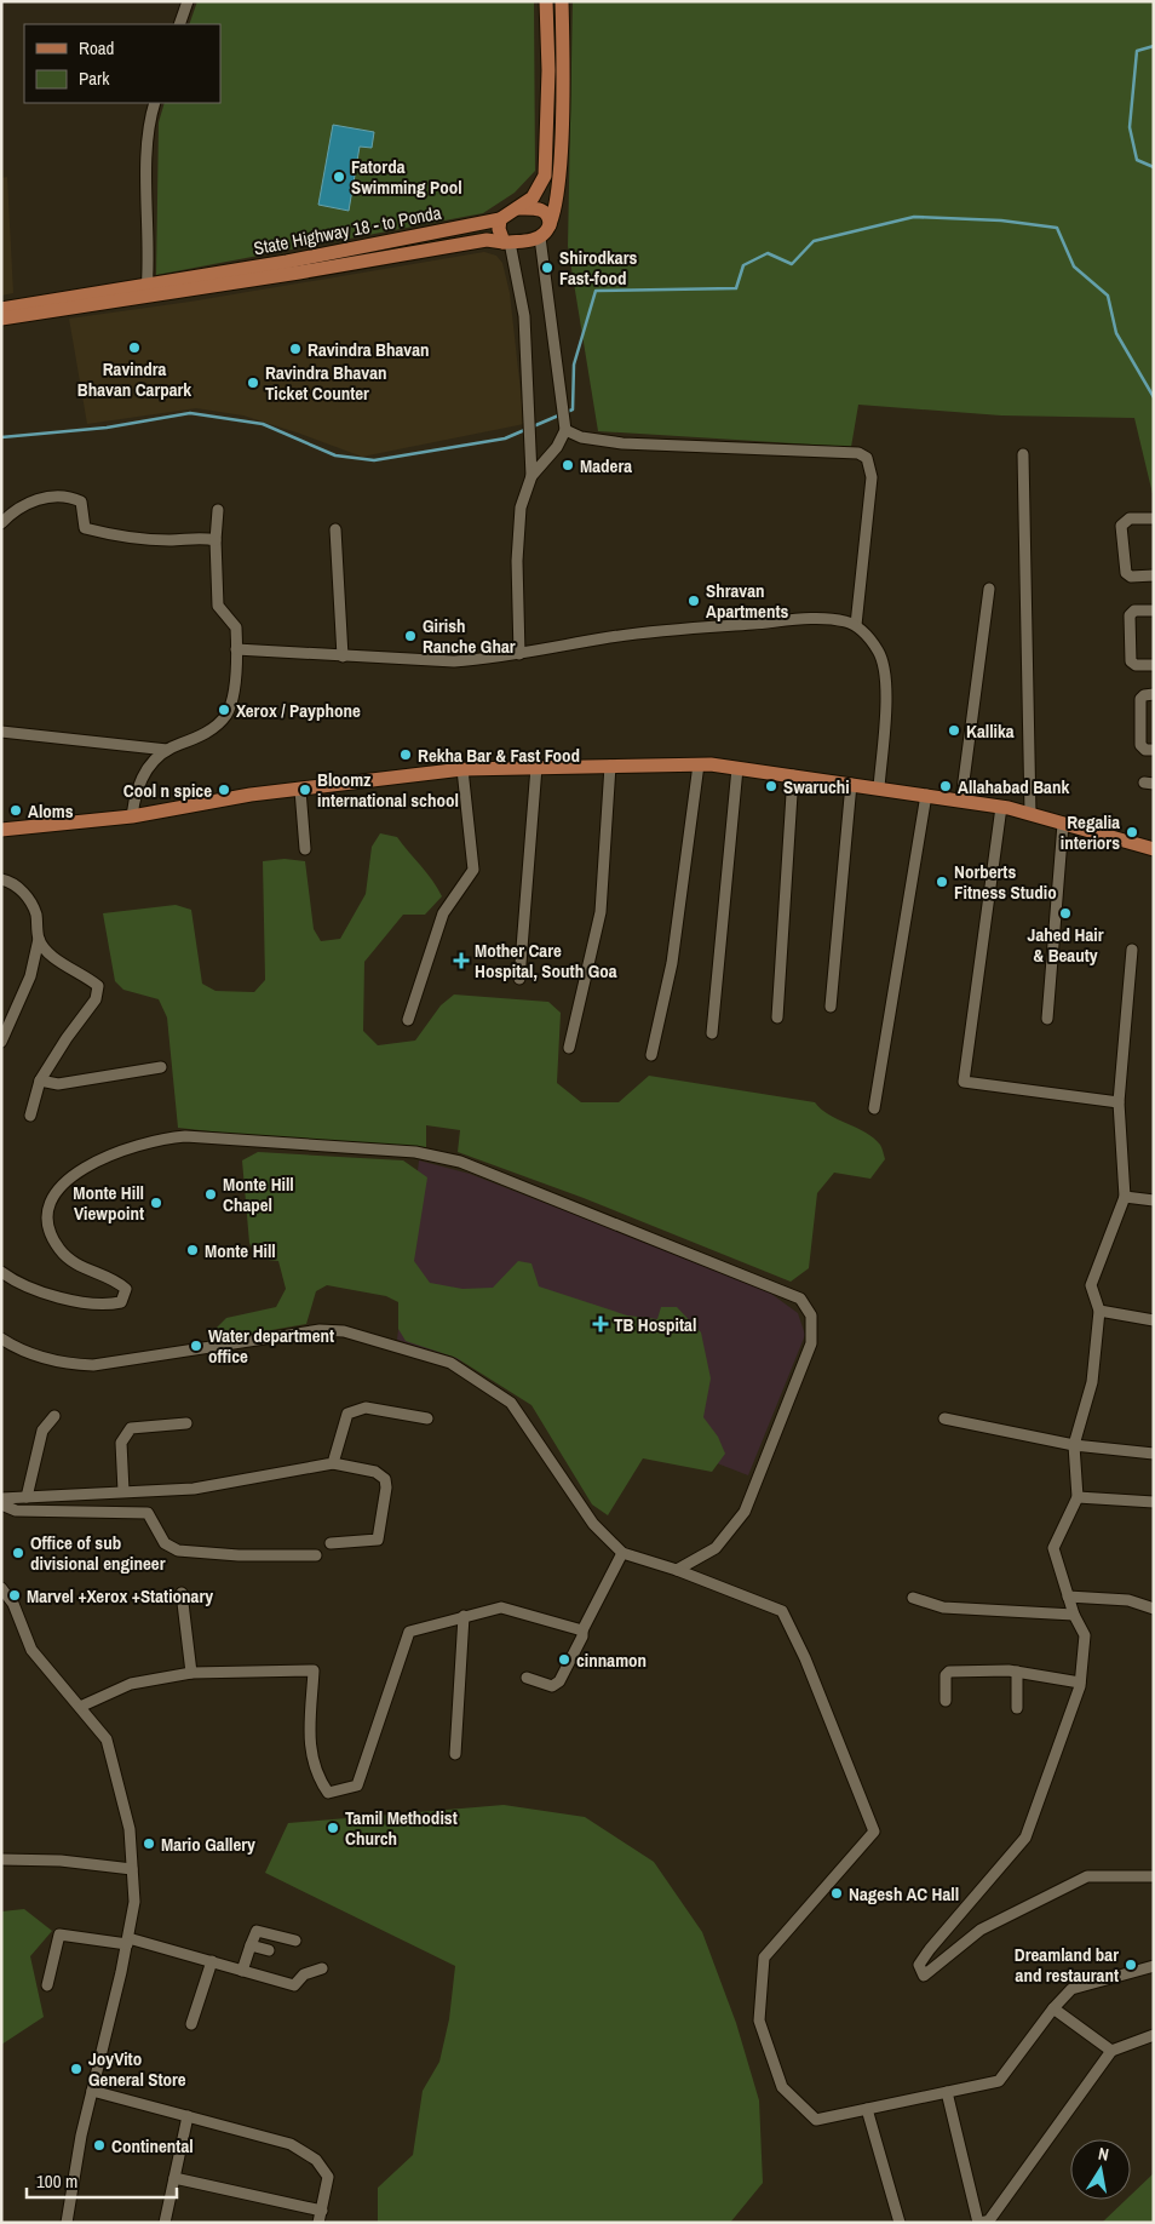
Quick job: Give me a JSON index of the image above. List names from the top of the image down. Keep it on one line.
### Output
{"streets":{"main road":["State Highway 18 - to Ponda"]},"places":{"other":["Fatorda Swimming Pool","Shirodkars Fast-food","Ravindra Bhavan Carpark","Ravindra Bhavan","Ravindra Bhavan Ticket Counter","Madera","Shravan Apartments","Girish Ranche Ghar","Xerox / Payphone","Kallika","Rekha Bar & Fast Food","Swaruchi","Allahabad Bank","Cool n spice","Bloomz international school","Aloms","Regalia interiors","Norberts Fitness Studio","Jahed Hair & Beauty","Monte Hill Chapel","Monte Hill Viewpoint","Monte Hill","Water department office","Office of sub divisional engineer","Marvel +Xerox +Stationary","cinnamon","Tamil Methodist Church","Mario Gallery","Nagesh AC Hall","Dreamland bar and restaurant","JoyVito General Store","Continental"],"health":["Mother Care Hospital, South Goa","TB Hospital"]},"legend":["Road","Park"],"scale_bar":"100 m","north":"top"}
